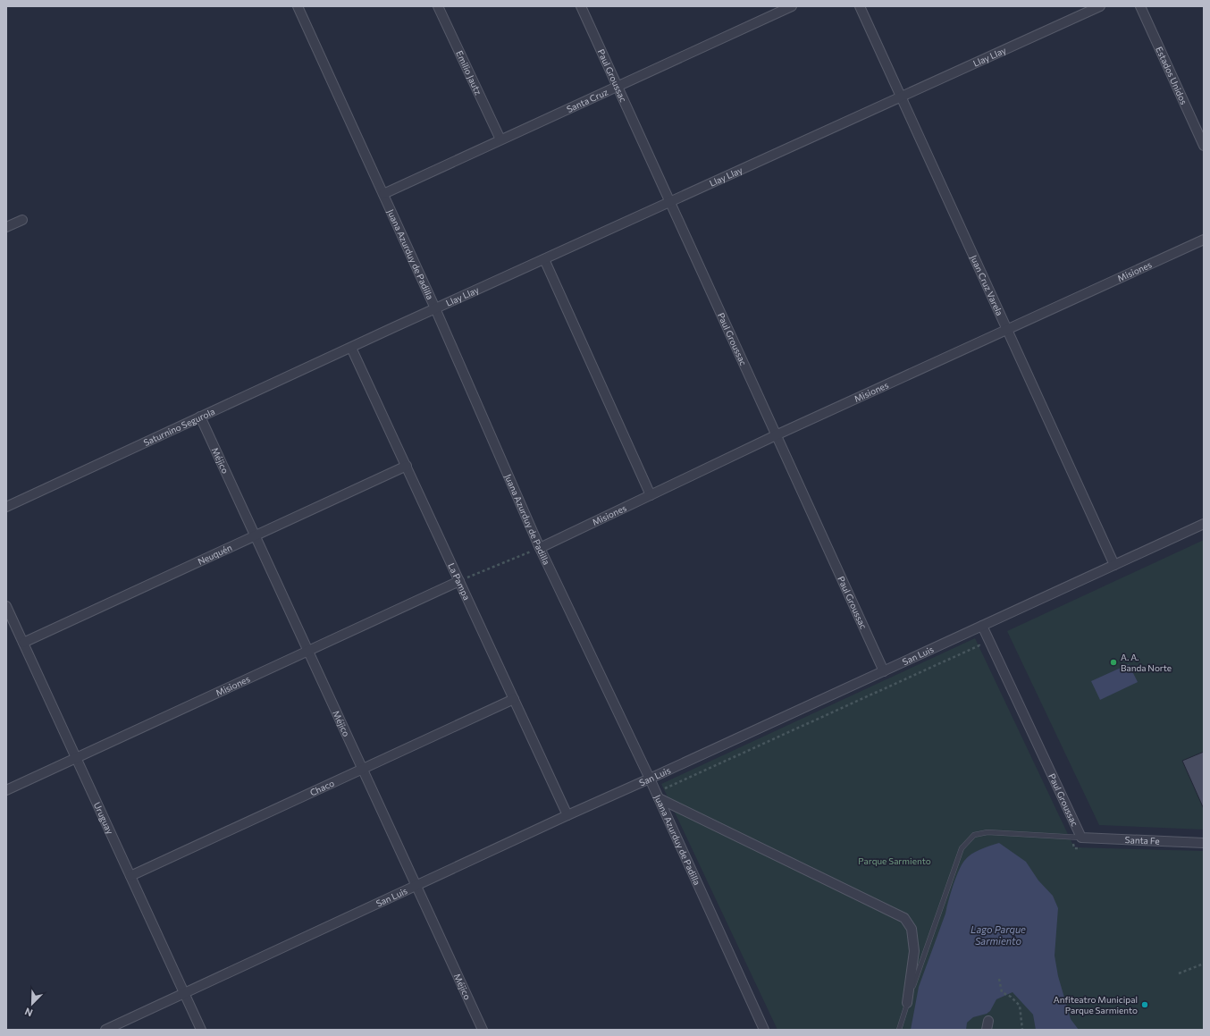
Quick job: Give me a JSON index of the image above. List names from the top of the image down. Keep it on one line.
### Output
{"streets":{"street":["Llay Llay","Emilio Jautz","Paul Groussac","Estados Unidos","Santa Cruz","Juana Azurduy de Padilla","Misiones","Juan Cruz Varela","Saturnino Segurola","Méjico","Neuquén","La Pampa","San Luis","Chaco","Uruguay","Santa Fe"]},"crossings":[["Llay Llay","Paul Groussac"],["Llay Llay","Juana Azurduy de Padilla"],["Llay Llay","Juan Cruz Varela"],["Llay Llay","Saturnino Segurola"],["Llay Llay","La Pampa"],["Emilio Jautz","Santa Cruz"],["Paul Groussac","Santa Cruz"],["Paul Groussac","Misiones"],["Paul Groussac","San Luis"],["Paul Groussac","Santa Fe"],["Santa Cruz","Juana Azurduy de Padilla"],["Juana Azurduy de Padilla","Misiones"],["Juana Azurduy de Padilla","San Luis"],["Misiones","Juan Cruz Varela"],["Misiones","Méjico"],["Misiones","La Pampa"],["Misiones","Uruguay"],["Juan Cruz Varela","San Luis"],["Saturnino Segurola","Méjico"],["Saturnino Segurola","La Pampa"],["Méjico","Neuquén"],["Méjico","San Luis"],["Méjico","Chaco"],["Neuquén","La Pampa"],["Neuquén","Uruguay"],["La Pampa","San Luis"],["La Pampa","Chaco"],["San Luis","Uruguay"],["Chaco","Uruguay"]],"water":["Lago Parque Sarmiento"],"parks":["Parque Sarmiento"],"places":["A. A. Banda Norte","Anfiteatro Municipal Parque Sarmiento"],"north":"bottom left"}
